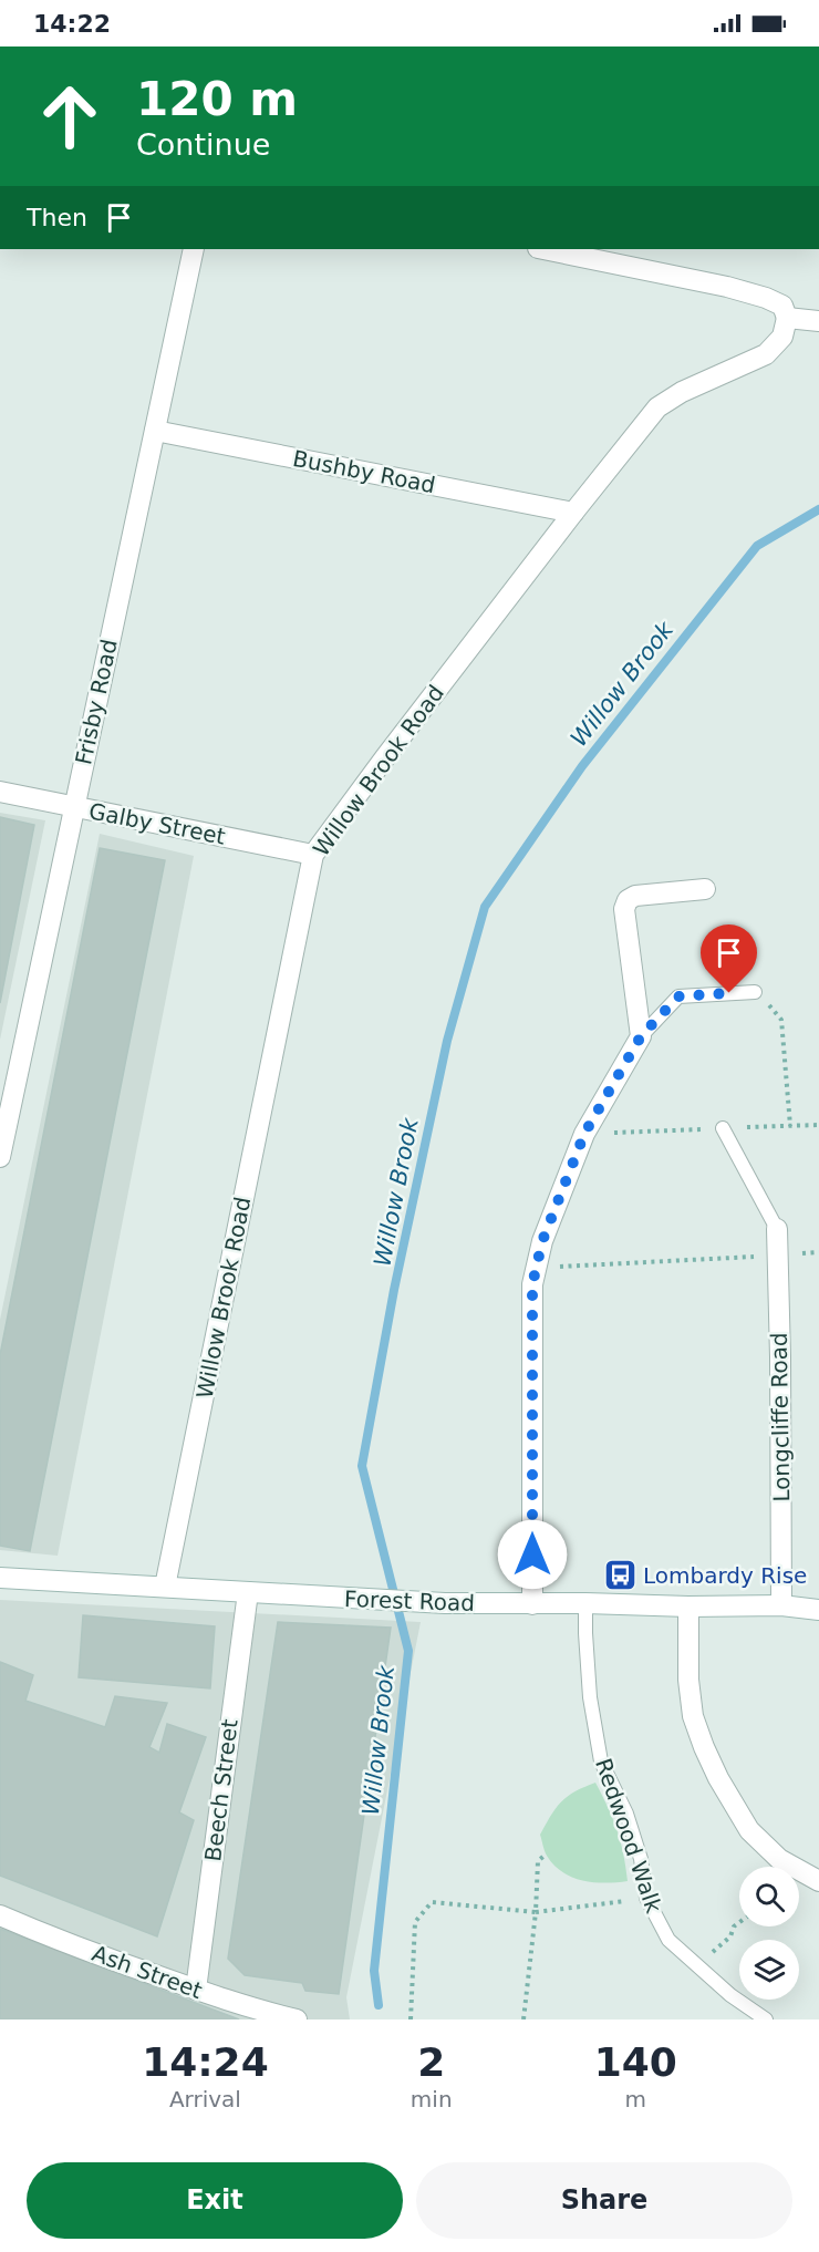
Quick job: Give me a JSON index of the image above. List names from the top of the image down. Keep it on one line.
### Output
{"streets":{"street":["Bushby Road","Frisby Road","Willow Brook Road","Galby Street","Longcliffe Road","Forest Road","Beech Street","Ash Street"],"lane":["Redwood Walk"]},"crossings":[["Bushby Road","Frisby Road"],["Bushby Road","Willow Brook Road"],["Frisby Road","Galby Street"],["Willow Brook Road","Galby Street"],["Willow Brook Road","Forest Road"],["Longcliffe Road","Forest Road"],["Forest Road","Beech Street"],["Forest Road","Redwood Walk"],["Beech Street","Ash Street"]],"water":["Willow Brook"],"places":{"bus stop":["Lombardy Rise"]},"page":{"status":"14:22","turn":["120 m","Continue"],"then":"Then","eta":["14:24","Arrival","2","min","140","m"],"buttons":["Exit","Share"]}}
